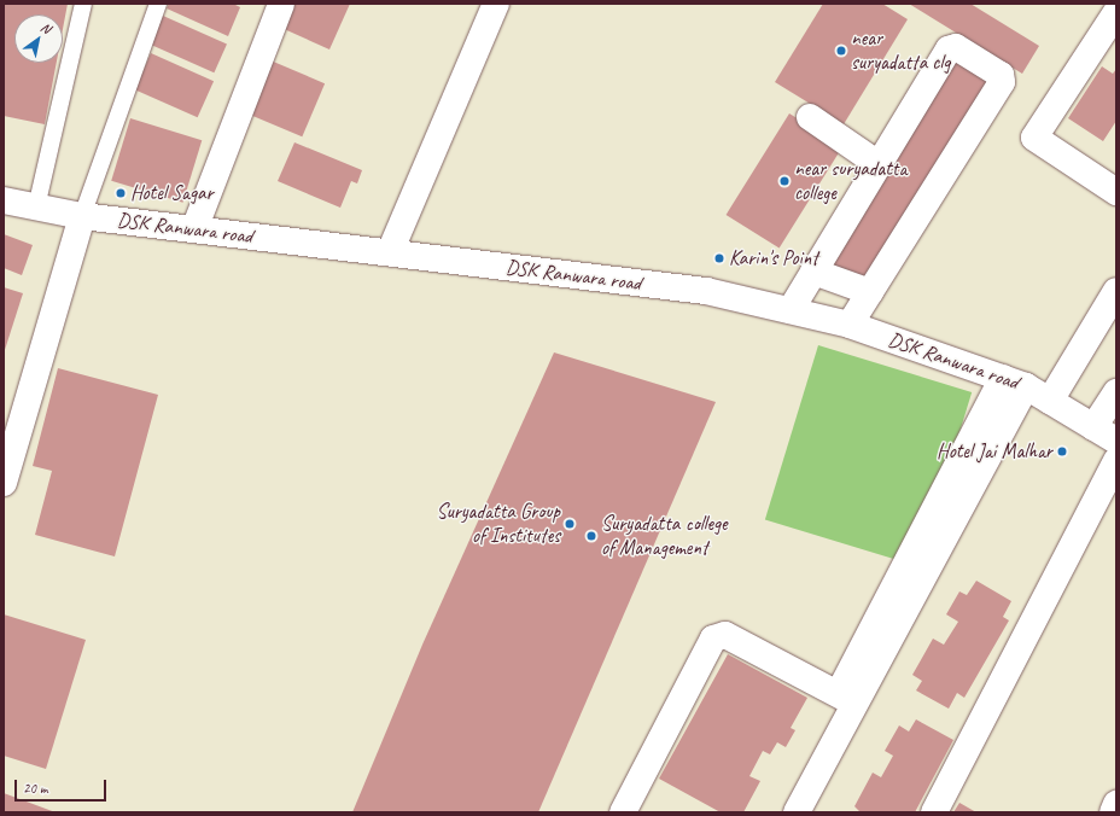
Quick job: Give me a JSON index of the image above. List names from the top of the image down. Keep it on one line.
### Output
{"streets":{"street":["DSK Ranwara road"]},"places":["near suryadatta clg","near suryadatta college","Hotel Sagar","Karin's Point","Hotel Jai Malhar","Suryadatta Group of Institutes","Suryadatta college of Management"],"scale_bar":"20 m","north":"top right"}
